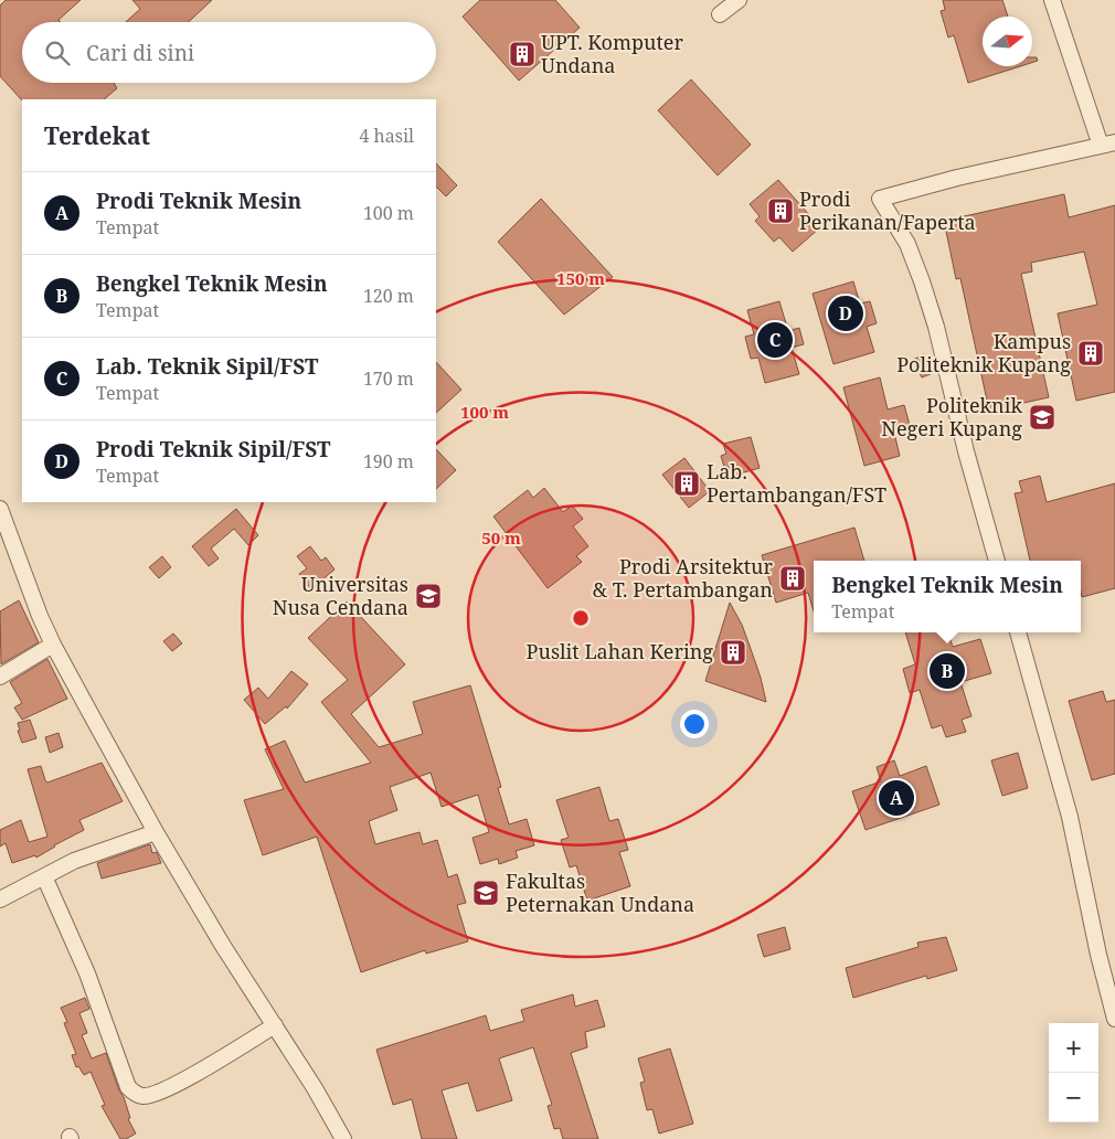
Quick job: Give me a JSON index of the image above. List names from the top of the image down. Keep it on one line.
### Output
{"places":{"building":["UPT. Komputer Undana","Prodi Perikanan/Faperta","Kampus Politeknik Kupang","Lab. Pertambangan/FST","Prodi Arsitektur & T. Pertambangan","Puslit Lahan Kering"],"school or university":["Politeknik Negeri Kupang","Universitas Nusa Cendana","Fakultas Peternakan Undana"]},"north":"right","page":{"search":"Cari di sini","heading":["Terdekat","4 hasil"],"list":[{"mark":"A","name":"Prodi Teknik Mesin","note":"Tempat","value":"100 m"},{"mark":"B","name":"Bengkel Teknik Mesin","note":"Tempat","value":"120 m"},{"mark":"C","name":"Lab. Teknik Sipil/FST","note":"Tempat","value":"170 m"},{"mark":"D","name":"Prodi Teknik Sipil/FST","note":"Tempat","value":"190 m"}],"pins":["D","C","B","A"],"popup":["Bengkel Teknik Mesin","Tempat"],"map_buttons":["+","−"]},"rings":["150 m","100 m","50 m"]}
